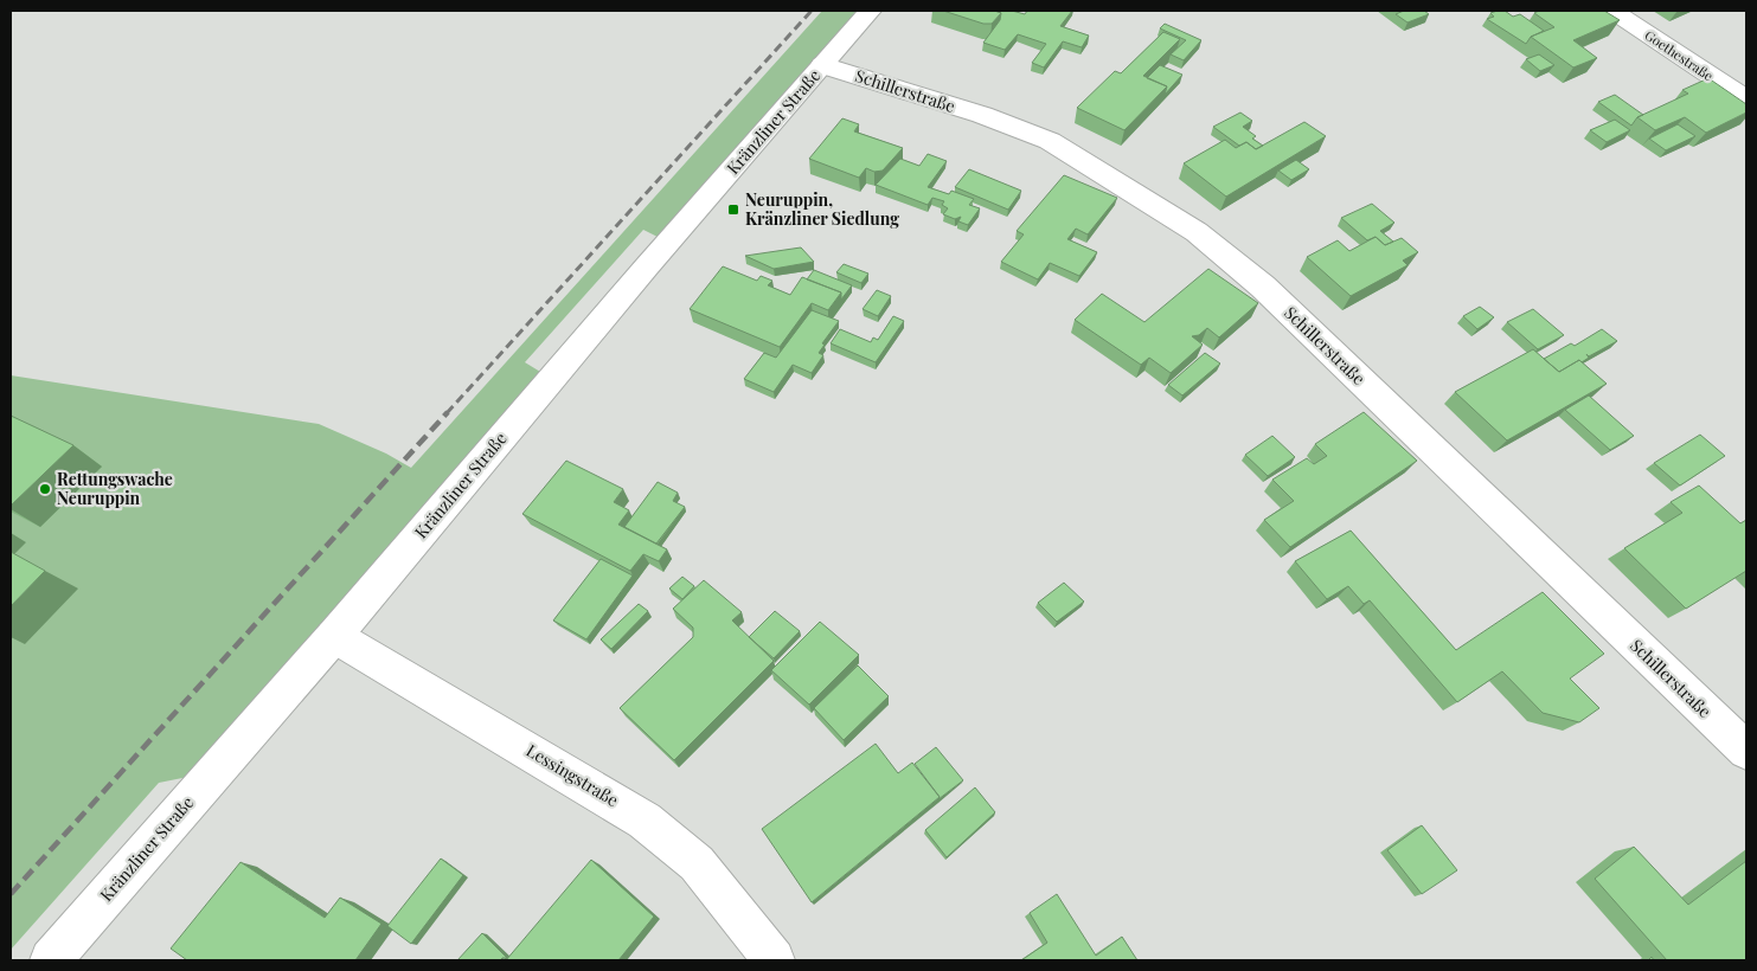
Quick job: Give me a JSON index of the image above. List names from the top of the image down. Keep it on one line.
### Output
{"streets":{"street":["Goethestraße","Schillerstraße","Kränzliner Straße","Lessingstraße"]},"crossings":[["Schillerstraße","Kränzliner Straße"],["Kränzliner Straße","Lessingstraße"]],"places":{"transit":["Neuruppin, Kränzliner Siedlung"],"other":["Rettungswache Neuruppin"]}}
